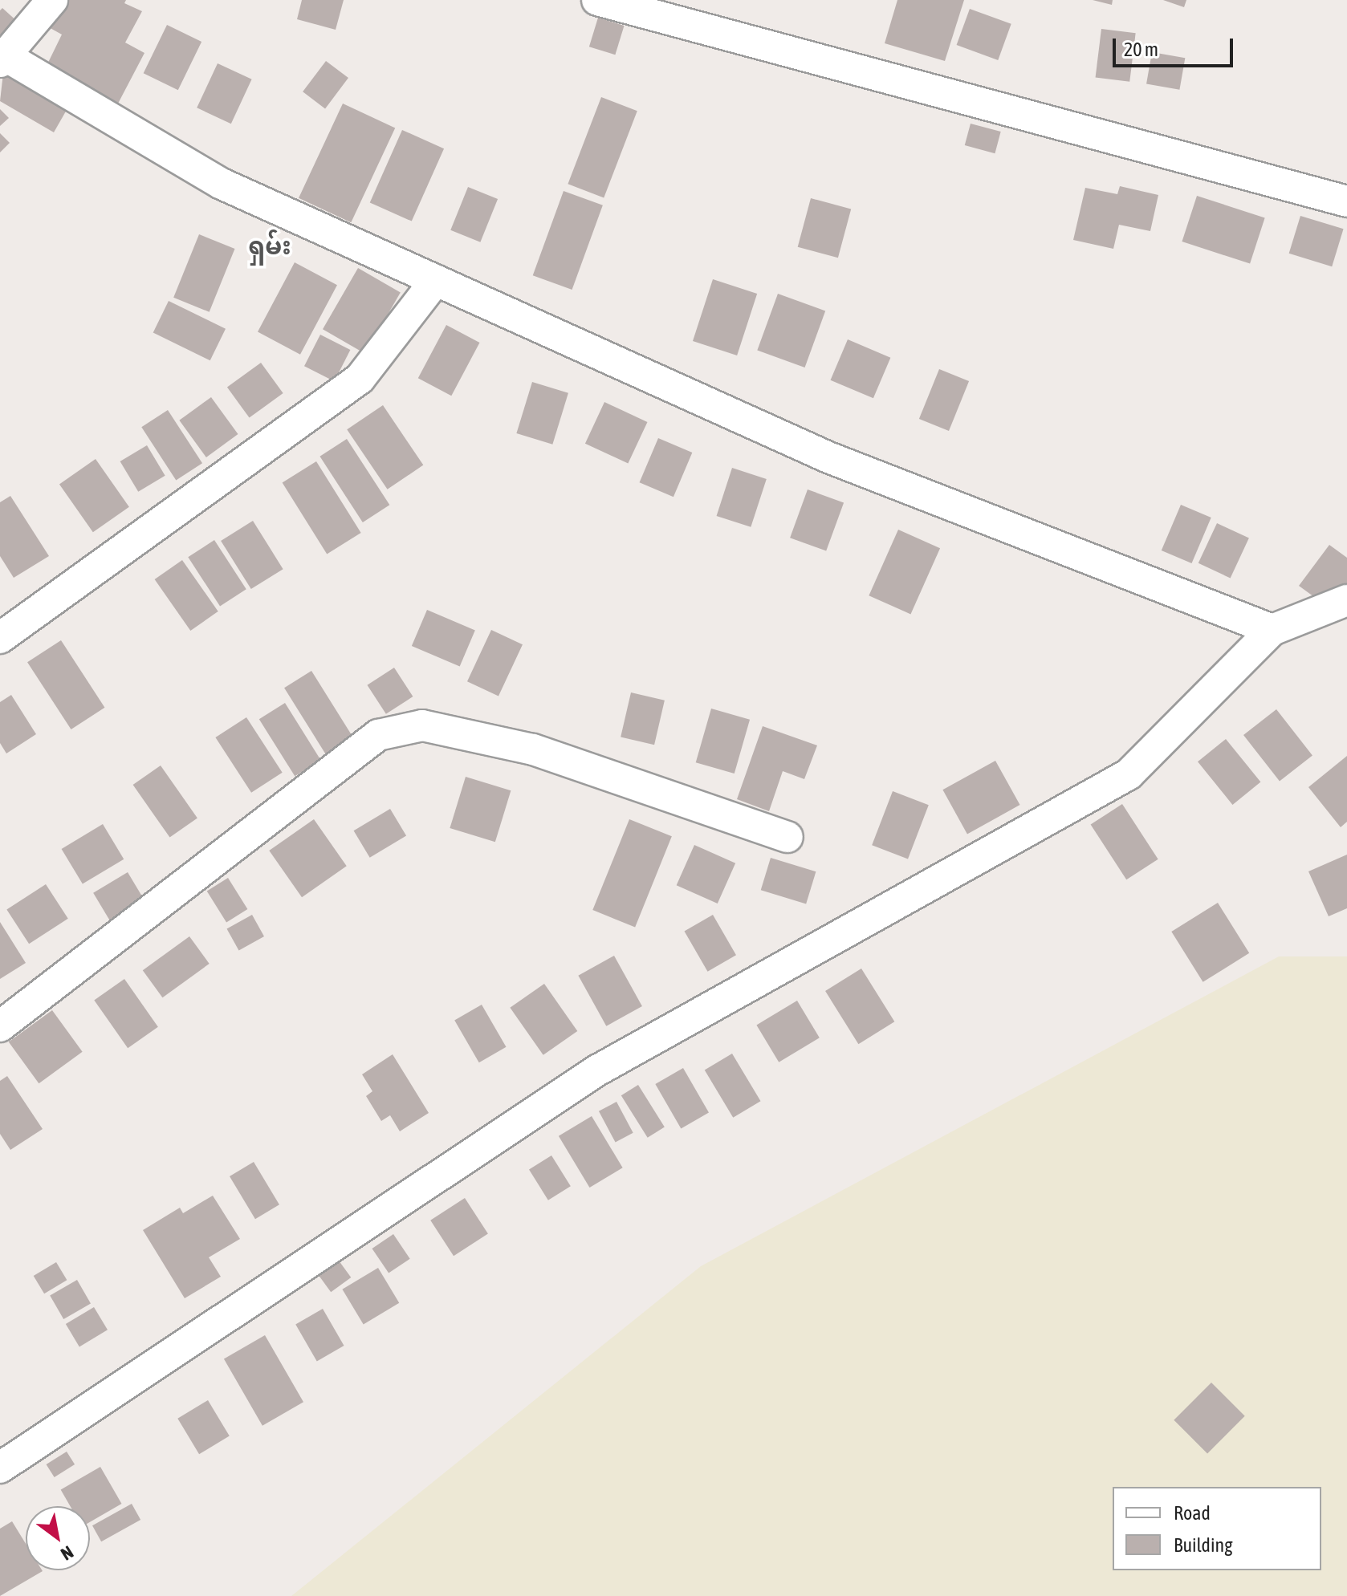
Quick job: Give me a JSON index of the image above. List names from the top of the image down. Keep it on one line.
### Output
{"districts":["ရှမ်း"],"legend":["Road","Building"],"scale_bar":"20 m","north":"bottom right"}
